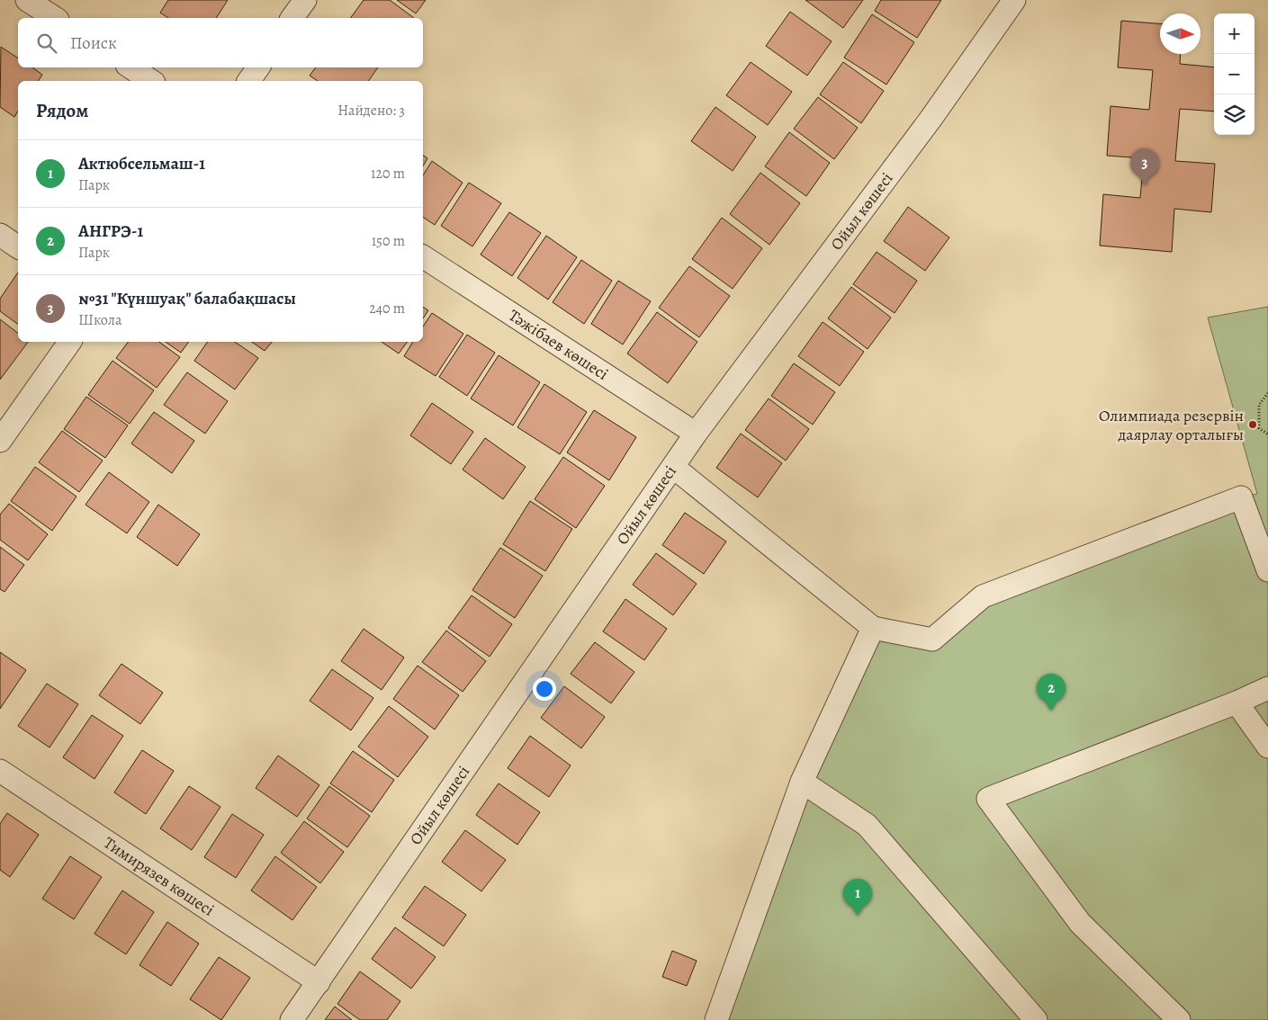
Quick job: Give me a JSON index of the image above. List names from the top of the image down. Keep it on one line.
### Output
{"streets":{"street":["Ойыл көшесі","Тәжібаев көшесі","Тимирязев көшесі"]},"crossings":[["Ойыл көшесі","Тәжібаев көшесі"],["Ойыл көшесі","Тимирязев көшесі"]],"places":["Олимпиада резервін даярлау орталығы"],"north":"right","page":{"map_buttons":["+","−"],"search":"Поиск","heading":["Рядом","Найдено: 3"],"list":[{"mark":"1","name":"Актюбсельмаш-1","note":"Парк","value":"120 m"},{"mark":"2","name":"АНГРЭ-1","note":"Парк","value":"150 m"},{"mark":"3","name":"№31 \"Күншуақ\" балабақшасы","note":"Школа","value":"240 m"}],"pins":["3","2","1"]}}
